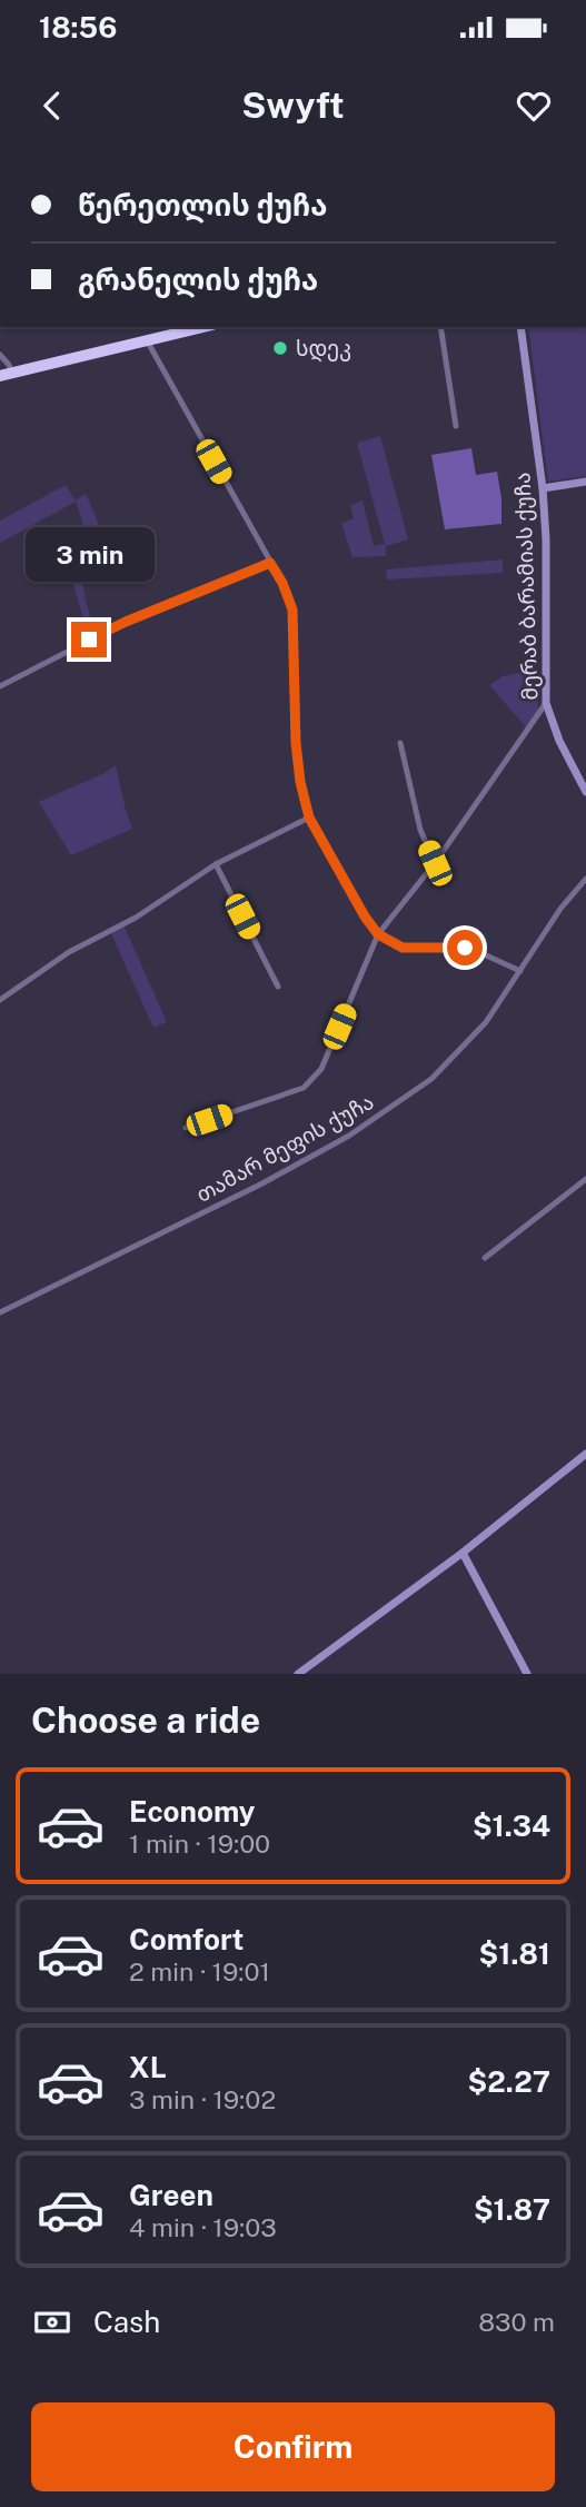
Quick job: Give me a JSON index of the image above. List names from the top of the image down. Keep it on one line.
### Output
{"streets":{"main road":["მერაბ ბარამიას ქუჩა"],"street":["თამარ მეფის ქუჩა"]},"places":["სდეკ"],"page":{"status":"18:56","header":"Swyft","banner":["წერეთლის ქუჩა","გრანელის ქუჩა"],"bubble":"3 min","heading":"Choose a ride","list":[{"name":"Economy","note":"1 min · 19:00","value":"$1.34"},{"name":"Comfort","note":"2 min · 19:01","value":"$1.81"},{"name":"XL","note":"3 min · 19:02","value":"$2.27"},{"name":"Green","note":"4 min · 19:03","value":"$1.87"}],"pay":["Cash","830 m"],"buttons":"Confirm"}}
